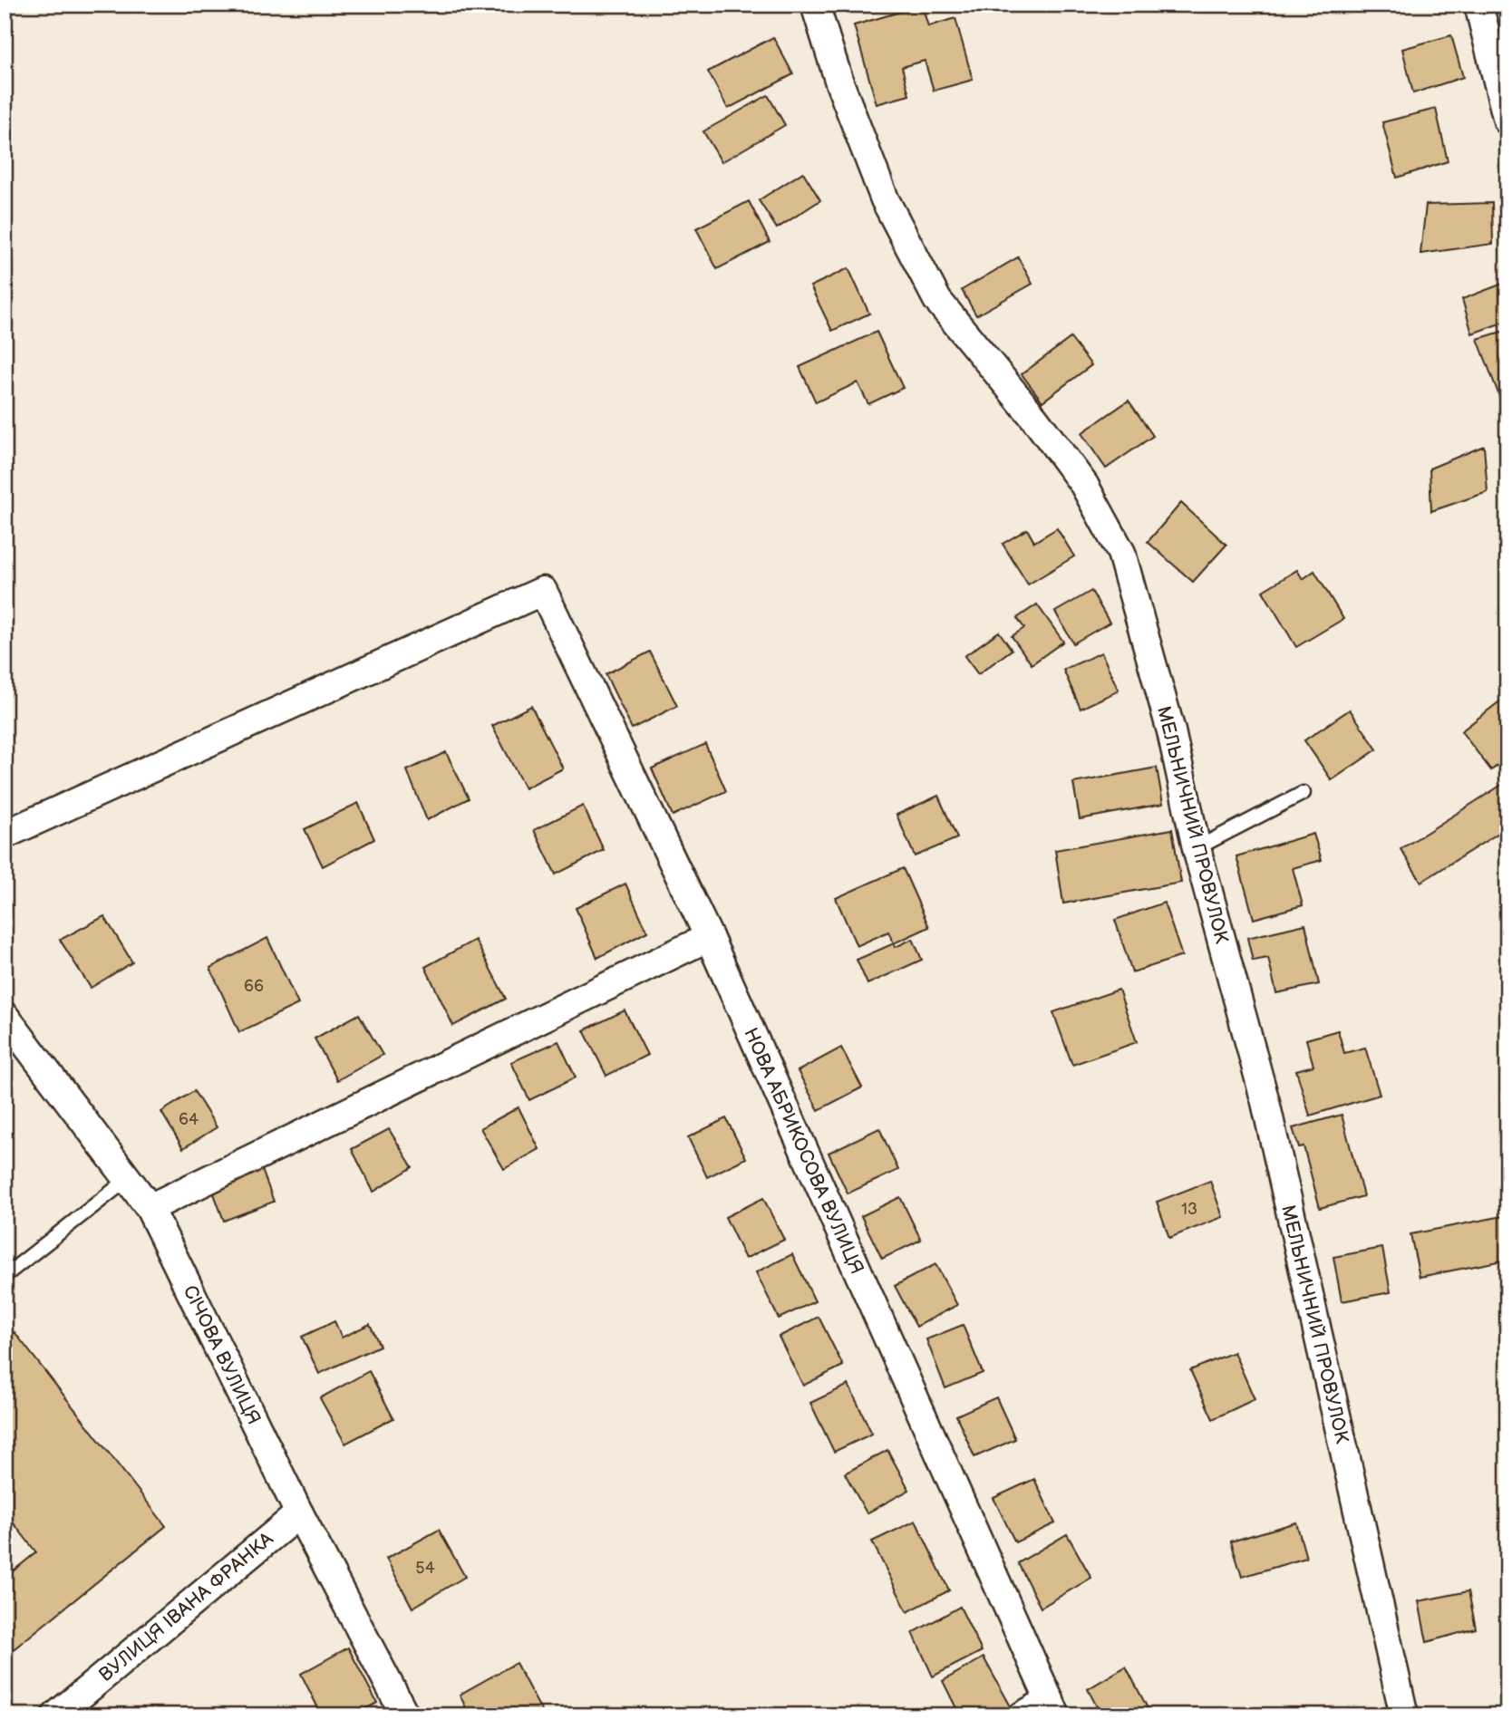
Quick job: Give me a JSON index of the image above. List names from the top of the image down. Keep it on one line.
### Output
{"streets":{"street":["МЕЛЬНИЧНИЙ ПРОВУЛОК","НОВА АБРИКОСОВА ВУЛИЦЯ","СІЧОВА ВУЛИЦЯ","ВУЛИЦЯ ІВАНА ФРАНКА"]},"crossings":[["СІЧОВА ВУЛИЦЯ","ВУЛИЦЯ ІВАНА ФРАНКА"]],"house_numbers":["66","64","13","54"]}
